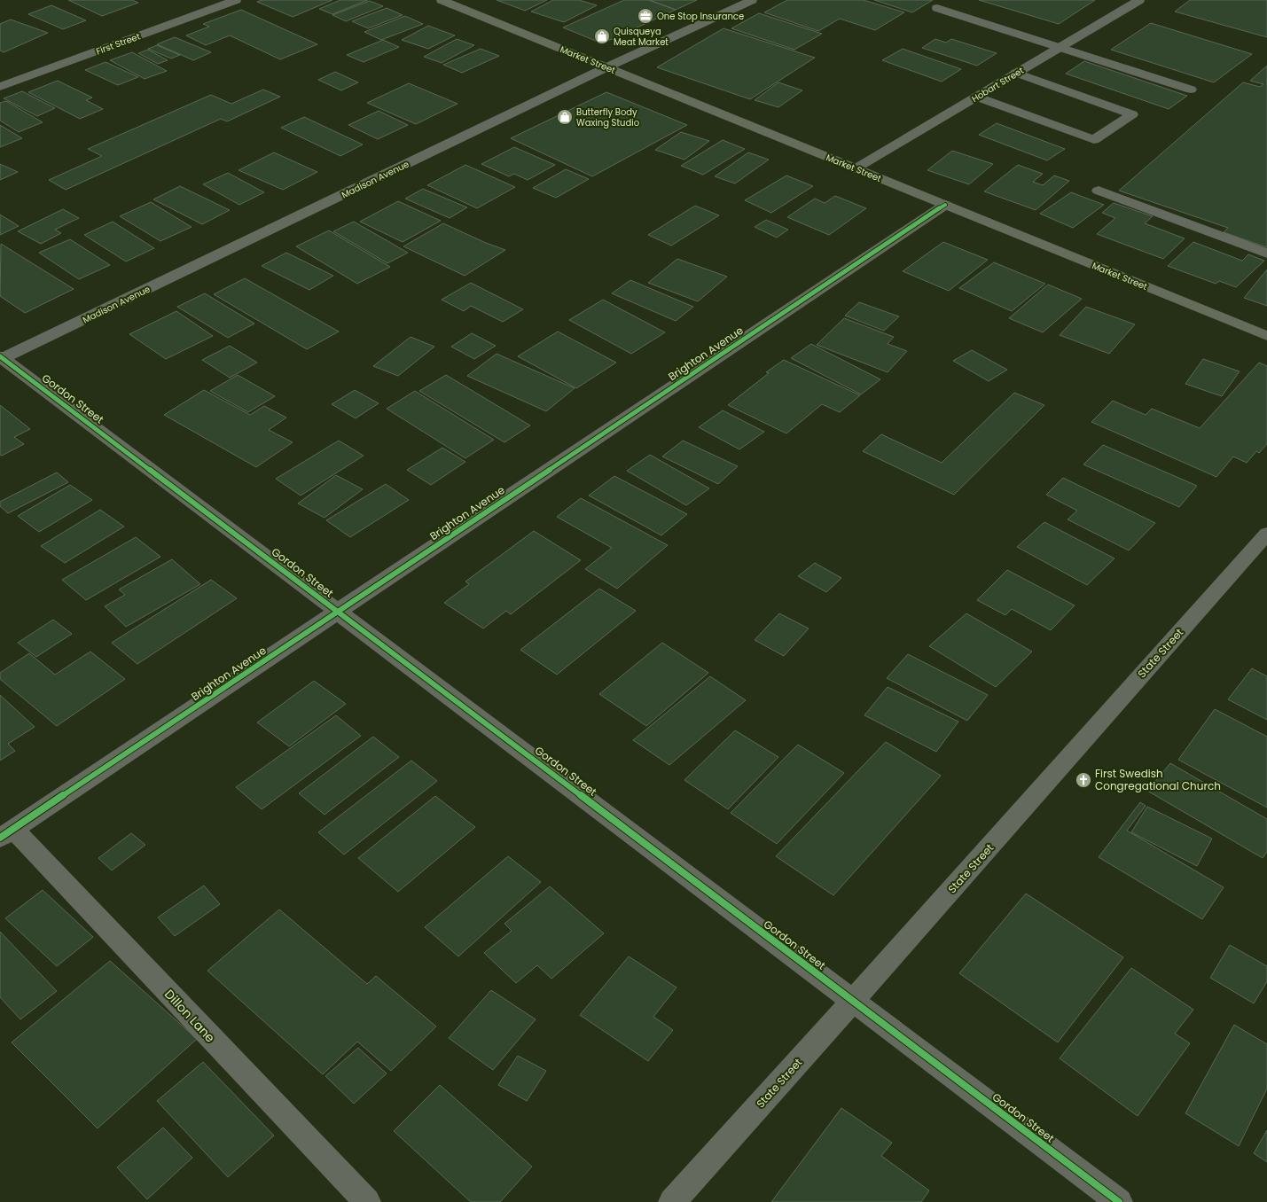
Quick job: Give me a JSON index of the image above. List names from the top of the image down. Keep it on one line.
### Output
{"streets":{"street":["First Street","Market Street","Hobart Street","Madison Avenue","Brighton Avenue","Gordon Street","State Street","Dillon Lane"]},"crossings":[["Market Street","Hobart Street"],["Market Street","Madison Avenue"],["Market Street","Brighton Avenue"],["Madison Avenue","Gordon Street"],["Brighton Avenue","Gordon Street"],["Brighton Avenue","Dillon Lane"],["Gordon Street","State Street"]],"places":{"office":["One Stop Insurance"],"shop":["Quisqueya Meat Market","Butterfly Body Waxing Studio"],"church":["First Swedish Congregational Church"]}}
